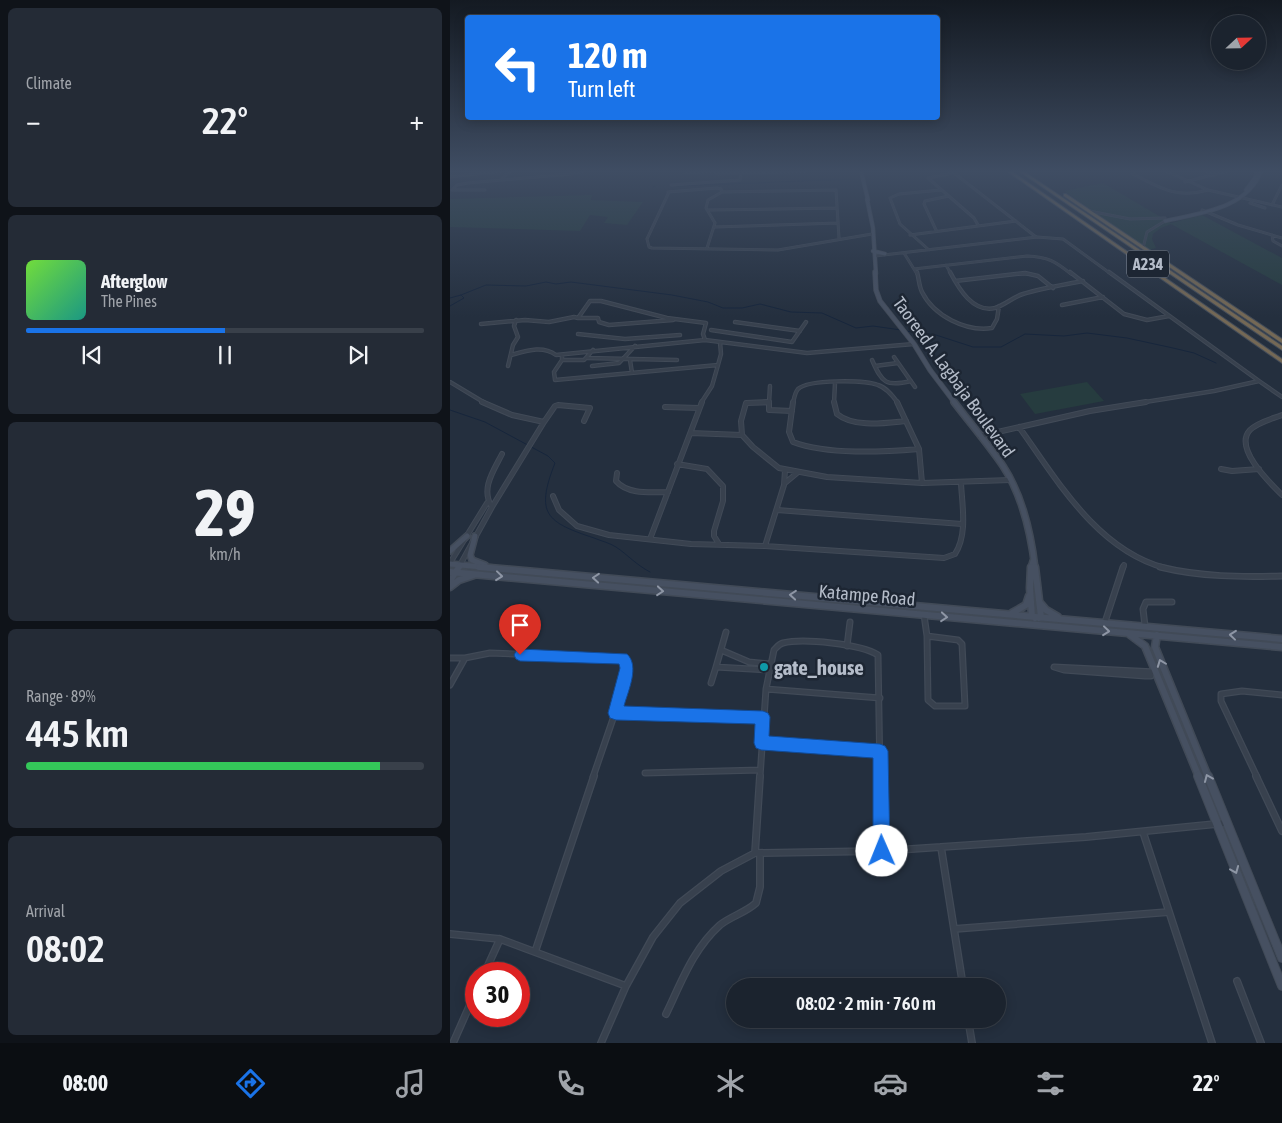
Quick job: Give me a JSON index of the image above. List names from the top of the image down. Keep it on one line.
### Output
{"streets":{"highway":["A234"],"street":["Taoreed A. Lagbaja Boulevard","Katampe Road"]},"crossings":[["Taoreed A. Lagbaja Boulevard","Katampe Road"]],"places":["gate_house"],"north":"right","page":{"tile":["Climate",["29","km/h"],["Range · 89%","445 km"],["Arrival","08:02"]],"turn":["120 m","Turn left"],"heat":["−","22°","+"],"song":["Afterglow","The Pines"],"limit":"30","trip":"08:02 · 2 min · 760 m","tabs":["08:00","22°"]}}
